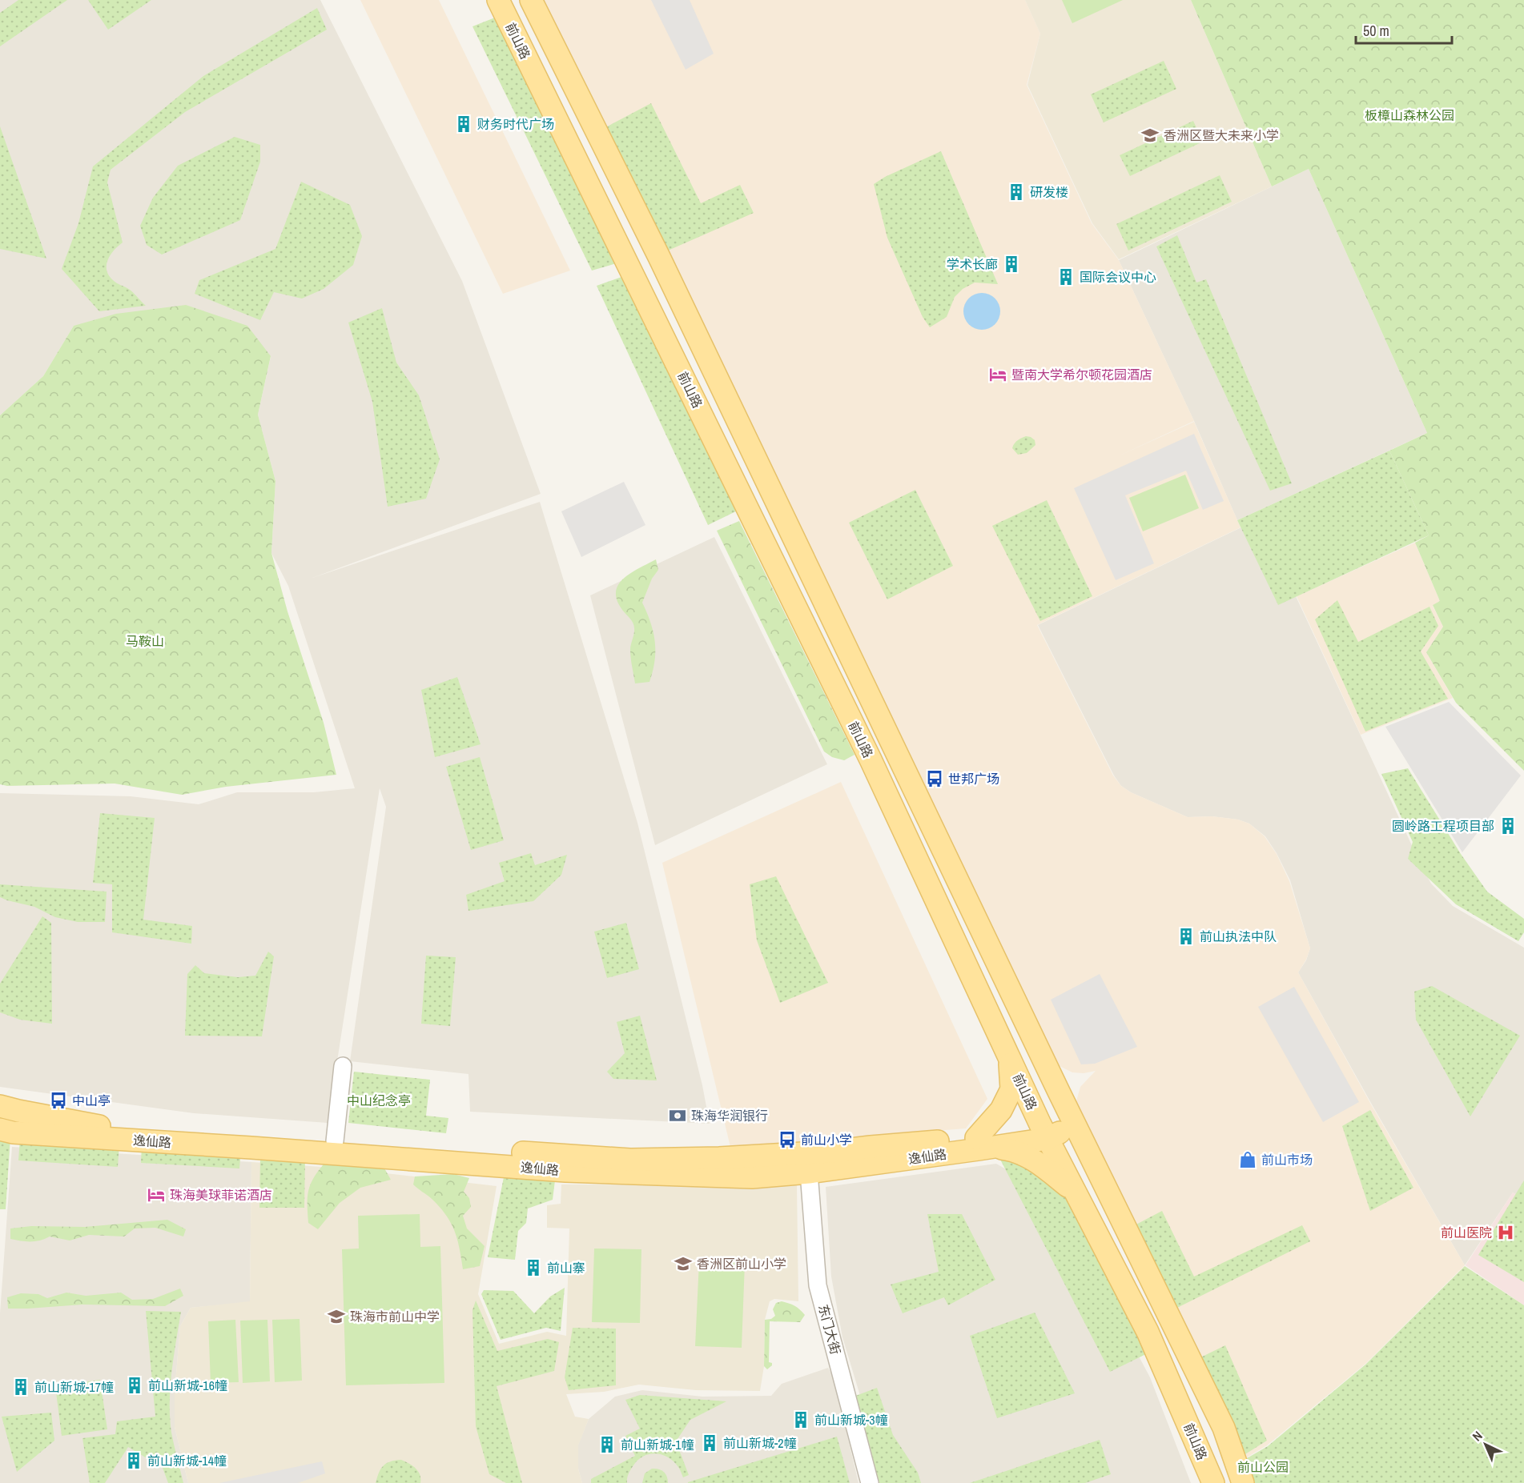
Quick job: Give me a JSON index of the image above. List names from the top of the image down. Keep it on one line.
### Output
{"streets":{"main road":["前山路","逸仙路"],"street":["东门大街"]},"crossings":[["前山路","逸仙路"],["逸仙路","东门大街"]],"parks":["板樟山森林公园","马鞍山","中山纪念亭","前山公园"],"places":{"building":["财务时代广场","研发楼","学术长廊","国际会议中心","圆岭路工程项目部","前山执法中队","前山寨","前山新城-16幢","前山新城-17幢","前山新城-3幢","前山新城-2幢","前山新城-1幢","前山新城-14幢"],"school or university":["香洲区暨大未来小学","香洲区前山小学","珠海市前山中学"],"hotel":["暨南大学希尔顿花园酒店","珠海美球菲诺酒店"],"bus stop":["世邦广场","中山亭","前山小学"],"bank":["珠海华润银行"],"shop":["前山市场"],"hospital":["前山医院"]},"scale_bar":"50 m","north":"top left"}
